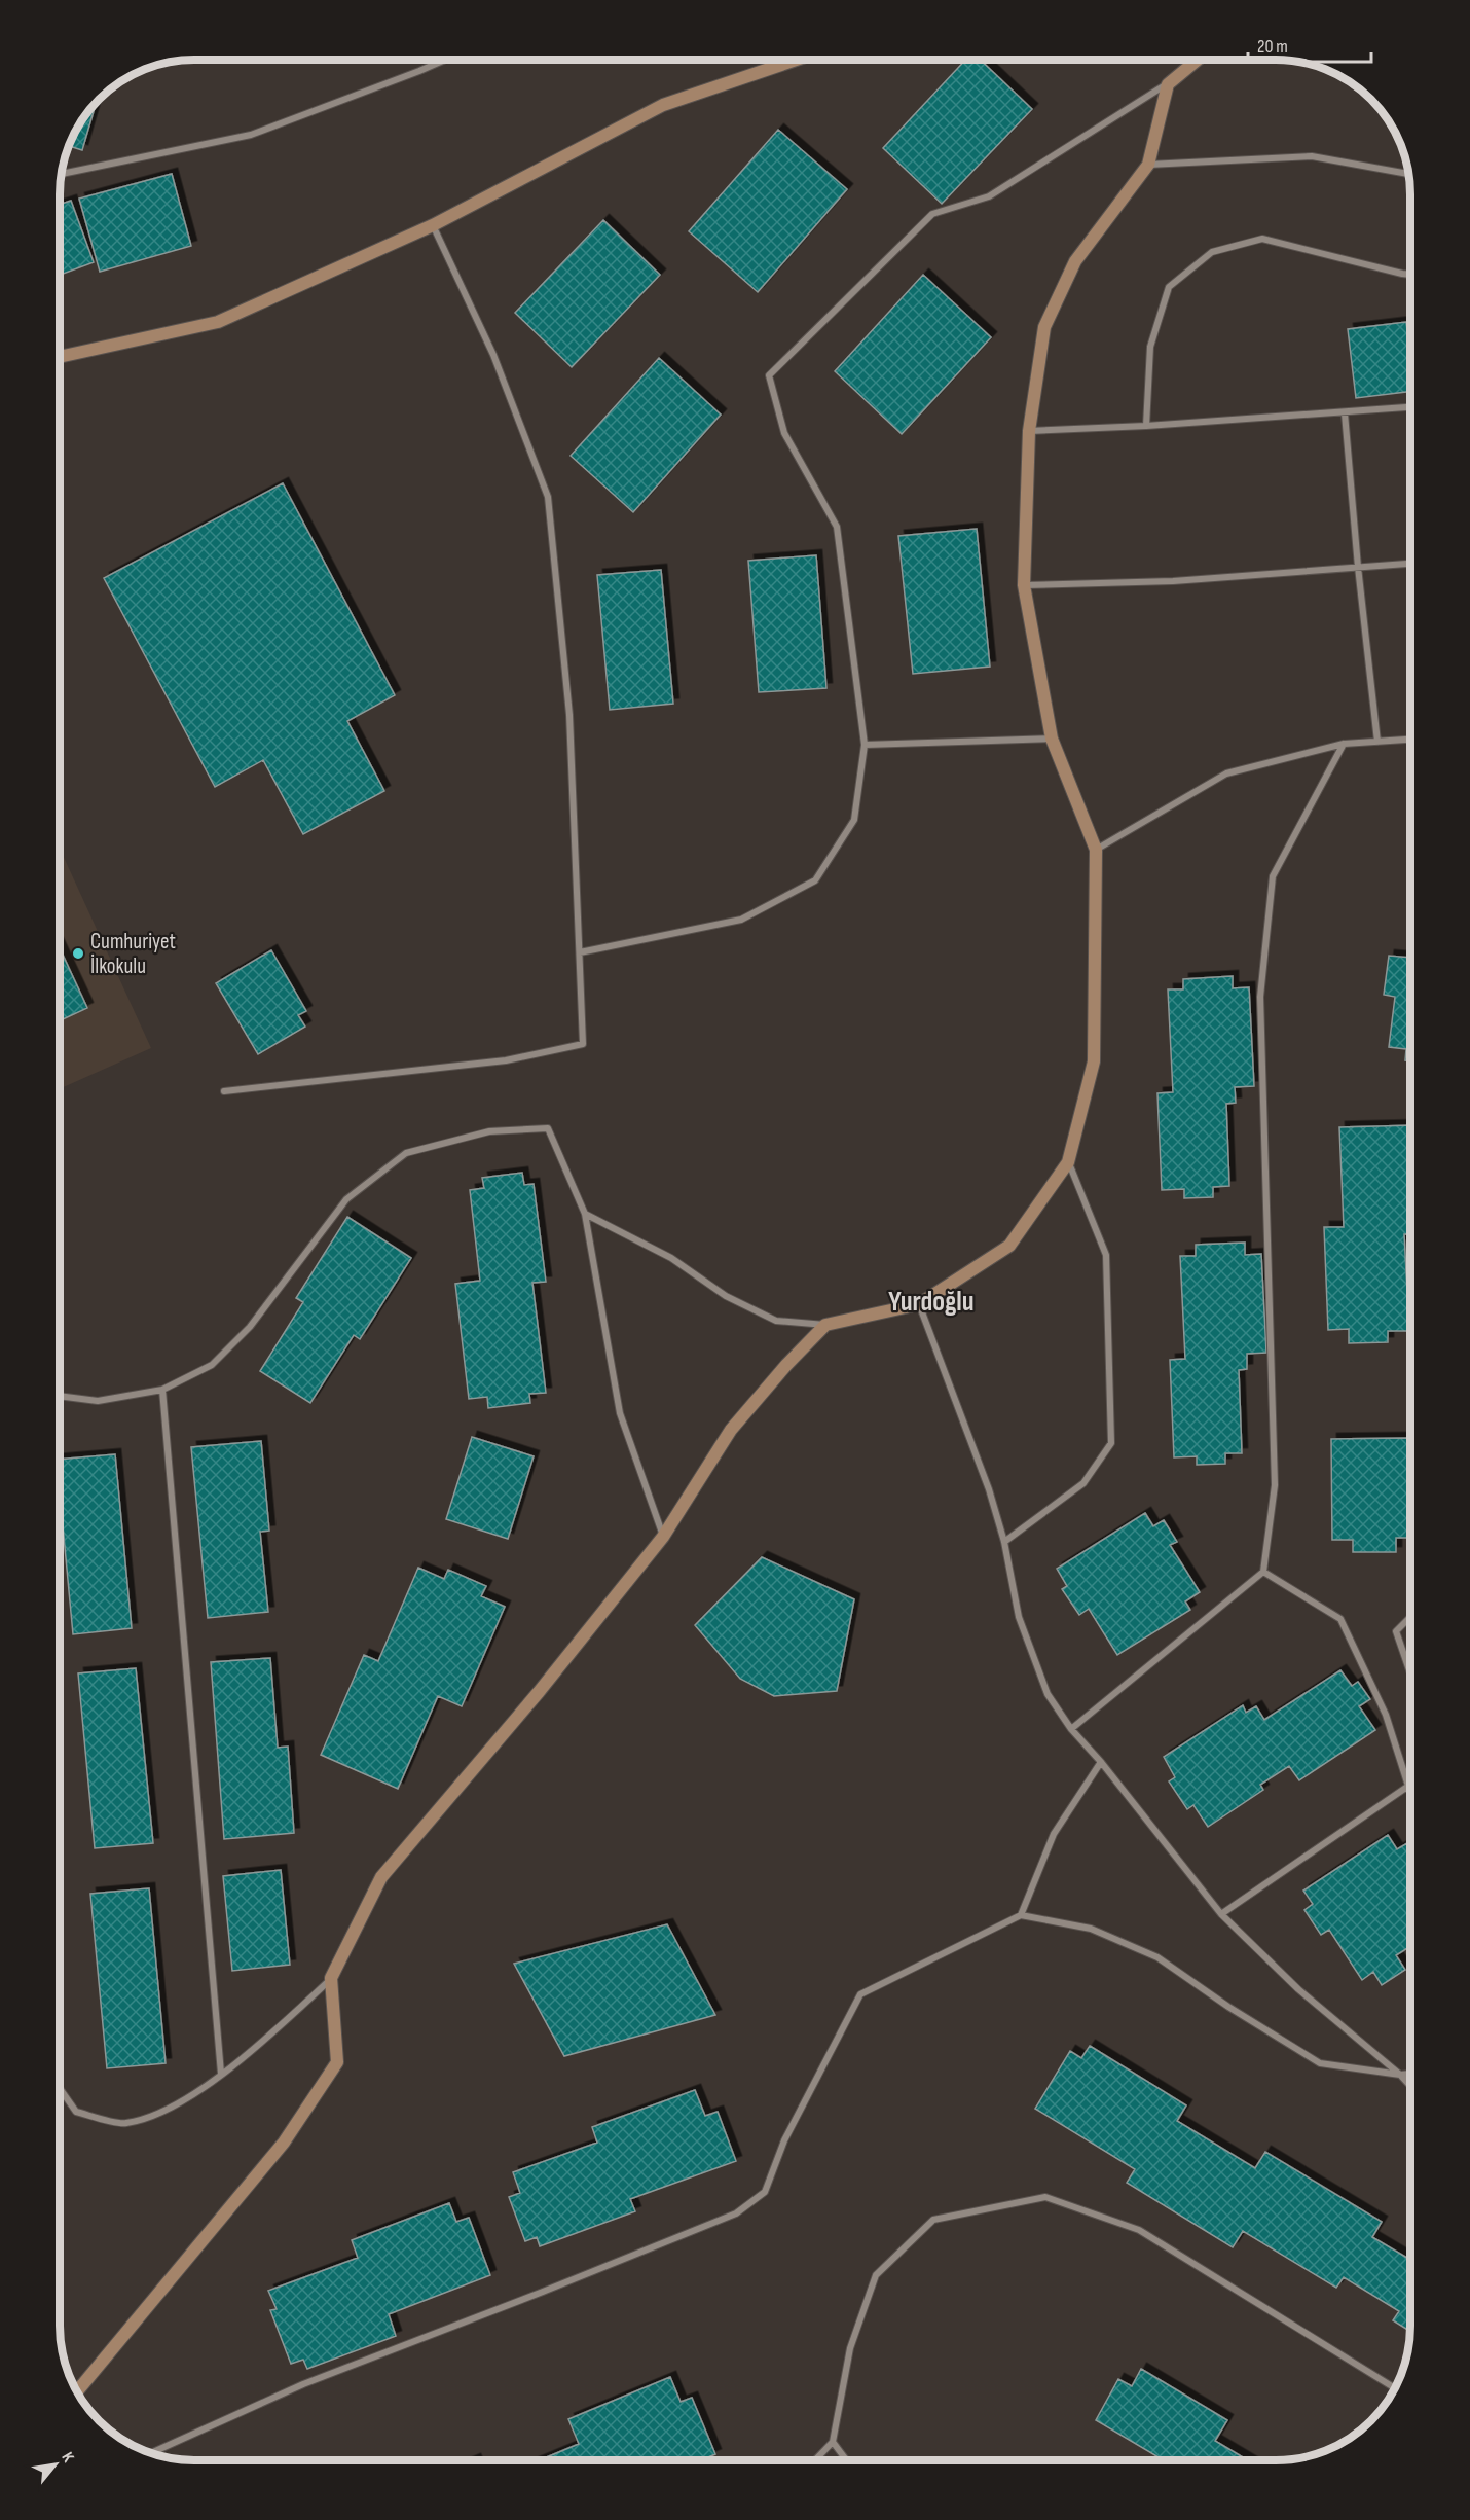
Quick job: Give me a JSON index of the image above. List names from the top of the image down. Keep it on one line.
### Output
{"districts":["Yurdoğlu"],"places":["Cumhuriyet İlkokulu"],"scale_bar":"20 m","north":"top right"}
